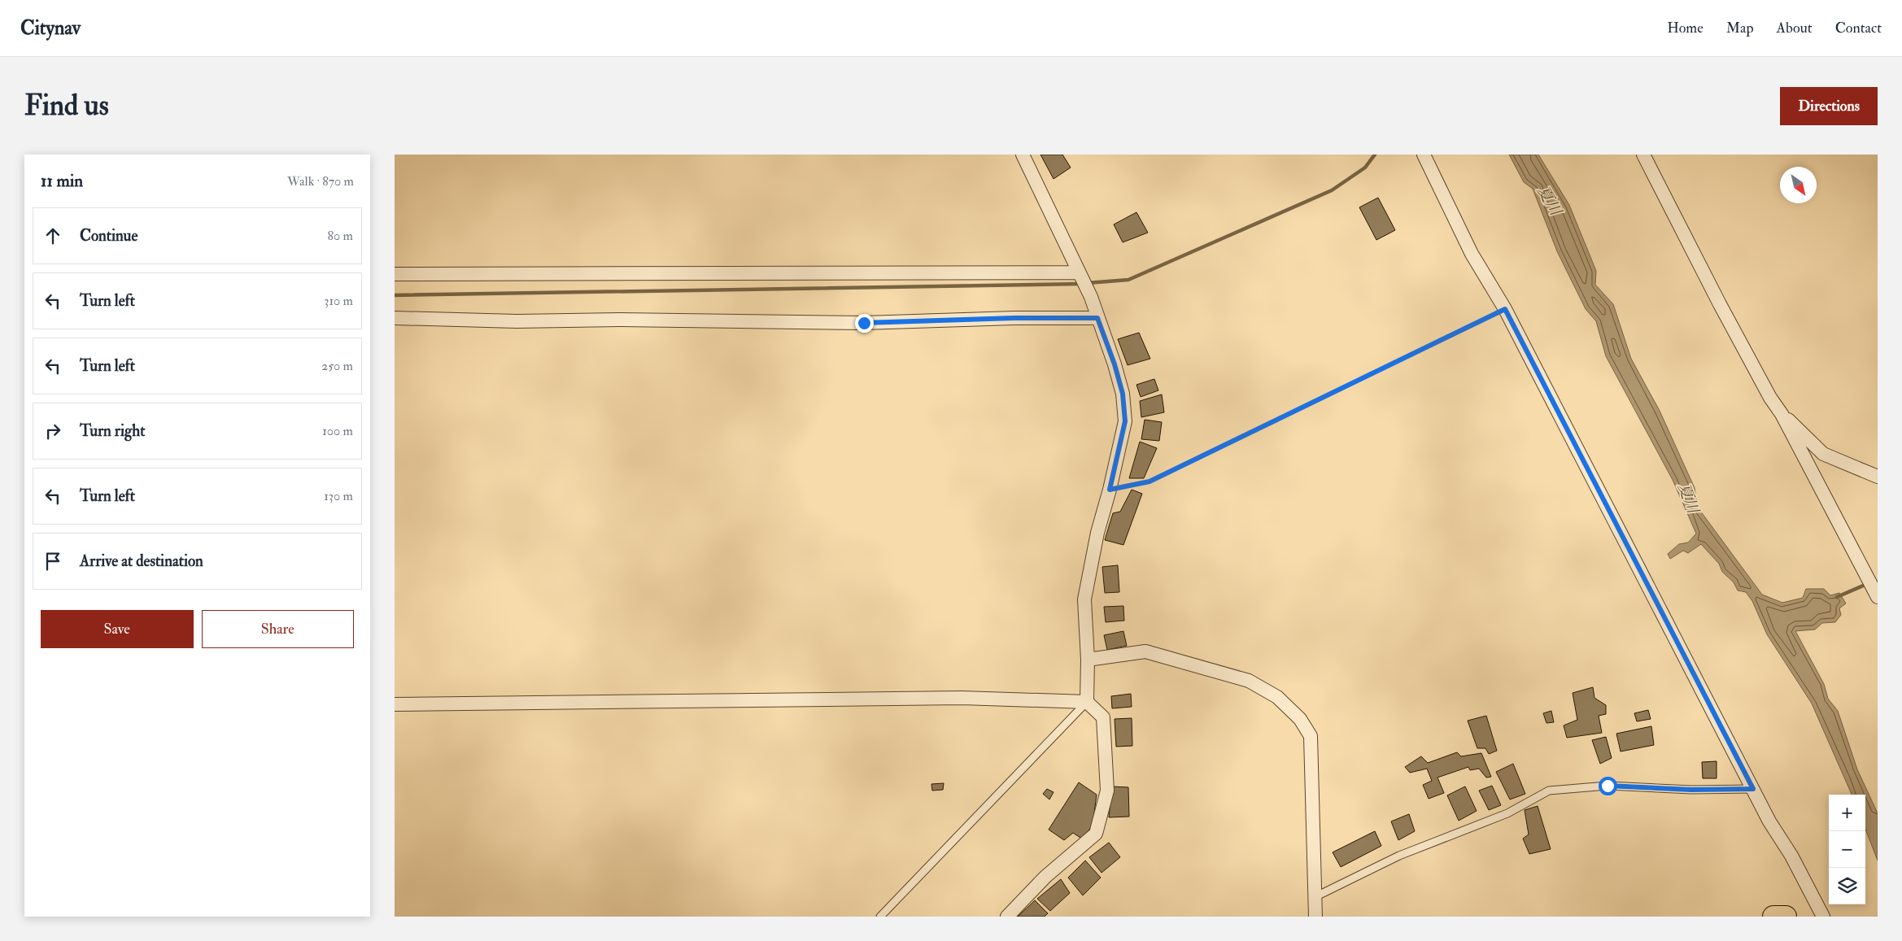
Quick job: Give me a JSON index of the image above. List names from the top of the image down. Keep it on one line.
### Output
{"water":["夏川"],"north":"bottom right","page":{"header":"Citynav","nav":["Home","Map","About","Contact"],"buttons":["Directions",["Save","Share"]],"title":"Find us","heading":["11 min","Walk · 870 m"],"list":[["Continue","80 m"],["Turn left","310 m"],["Turn left","250 m"],["Turn right","100 m"],["Turn left","130 m"],"Arrive at destination"],"map_buttons":["+","−"]}}
